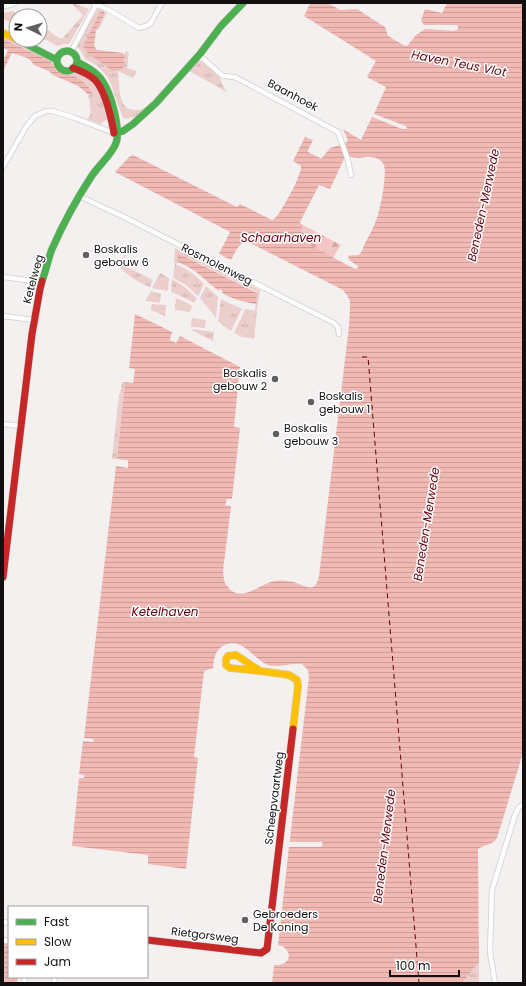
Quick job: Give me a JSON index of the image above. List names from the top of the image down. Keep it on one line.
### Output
{"streets":{"street":["Baanhoek","Rosmolenweg","Ketelweg","Scheepvaartweg","Rietgorsweg"]},"crossings":[["Rosmolenweg","Ketelweg"],["Scheepvaartweg","Rietgorsweg"]],"water":["Haven Teus Vlot","Beneden-Merwede","Schaarhaven","Ketelhaven"],"places":["Boskalis gebouw 6","Boskalis gebouw 2","Boskalis gebouw 1","Boskalis gebouw 3","Gebroeders De Koning"],"legend":["Fast","Slow","Jam"],"scale_bar":"100 m","north":"left"}
